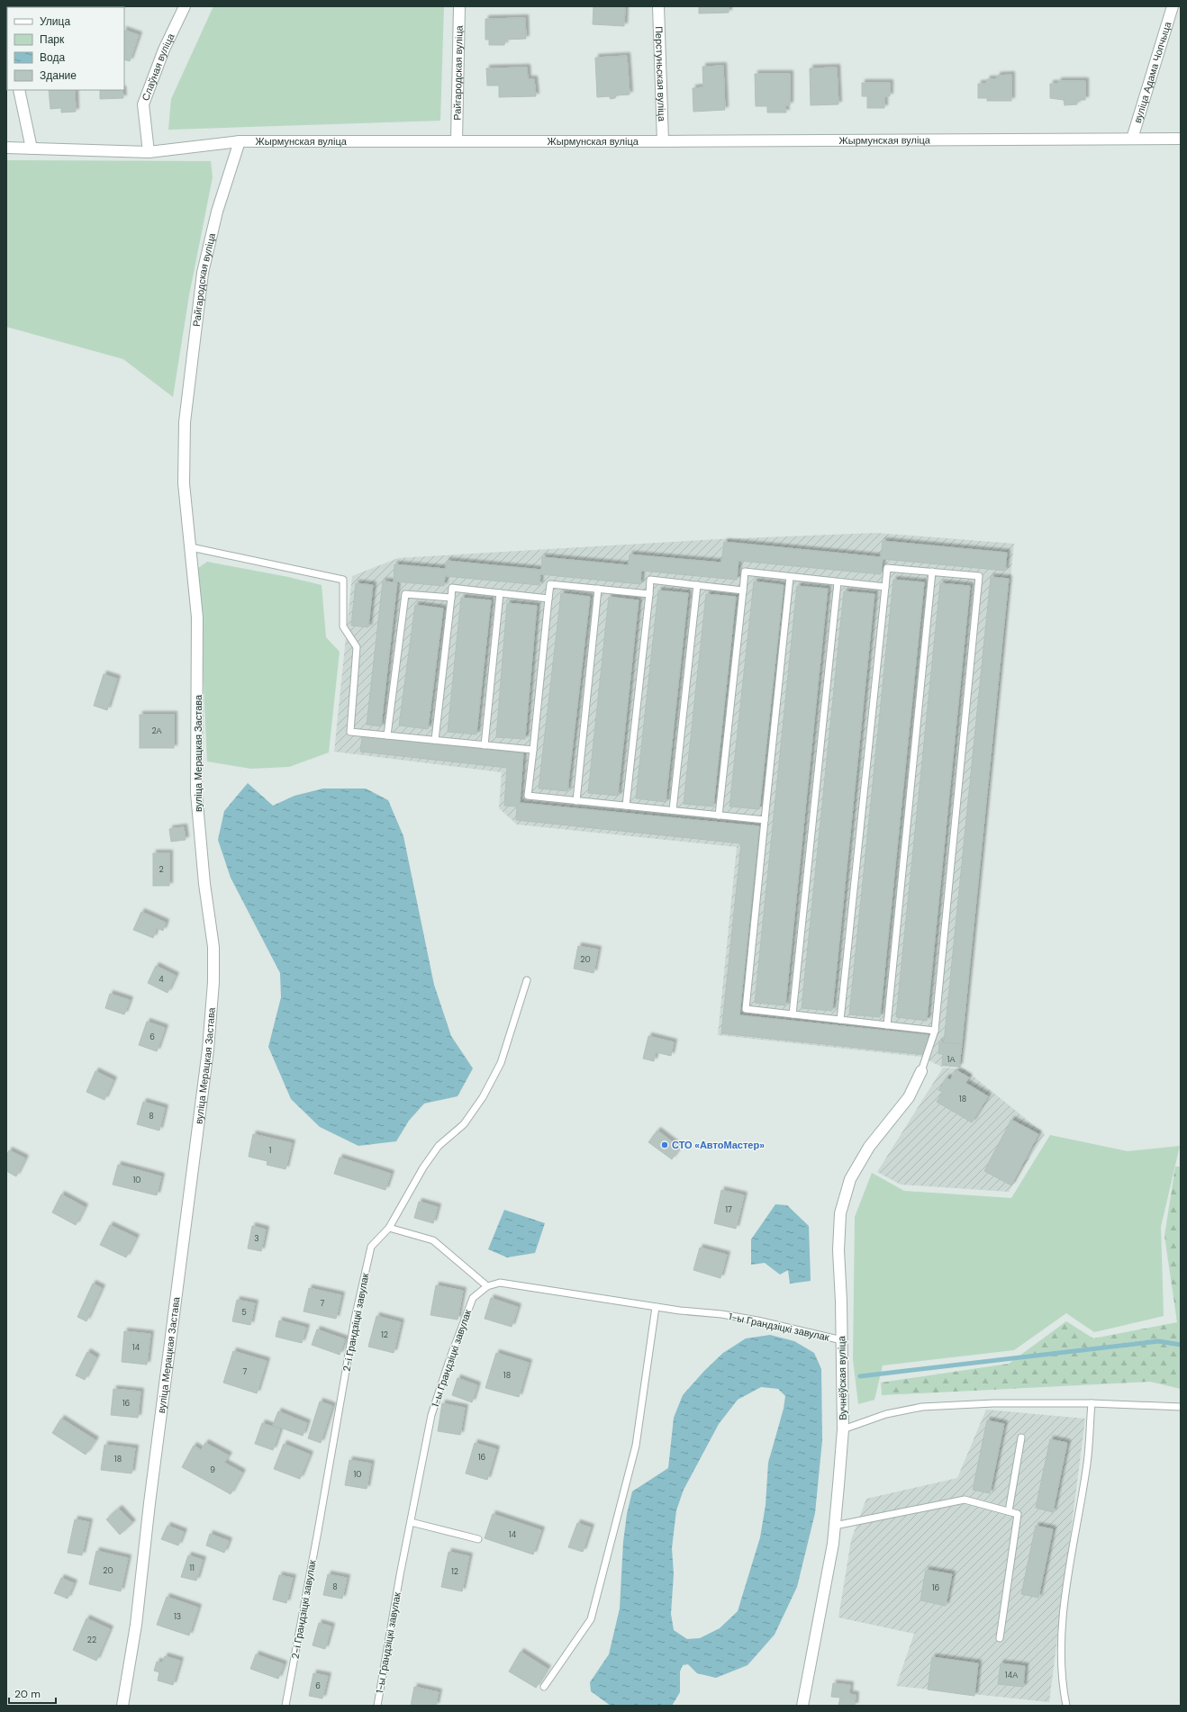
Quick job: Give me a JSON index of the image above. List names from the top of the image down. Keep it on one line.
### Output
{"streets":{"street":["Слаўная вуліца","Райгародская вуліца","вуліца Адама Чопчыца","Перстуньская вуліца","Жырмунская вуліца","вуліца Мерацкая Застава","Вучнёўская вуліца"],"lane":["2-і Грандзіцкі завулак","1-ы Грандзіцкі завулак"]},"crossings":[["Слаўная вуліца","Жырмунская вуліца"],["Райгародская вуліца","Жырмунская вуліца"],["Райгародская вуліца","вуліца Мерацкая Застава"],["вуліца Адама Чопчыца","Жырмунская вуліца"],["Перстуньская вуліца","Жырмунская вуліца"],["1-ы Грандзіцкі завулак","Вучнёўская вуліца"]],"places":["СТО «АвтоМастер»"],"house_numbers":["2А","2","20","4","6","1А","18","8","1","10","17","3","7","5","12","14","7","18","16","16","18","9","10","14","11","20","12","8","16","13","22","14А","6"],"legend":["Улица","Парк","Вода","Здание"],"scale_bar":"20 m"}
